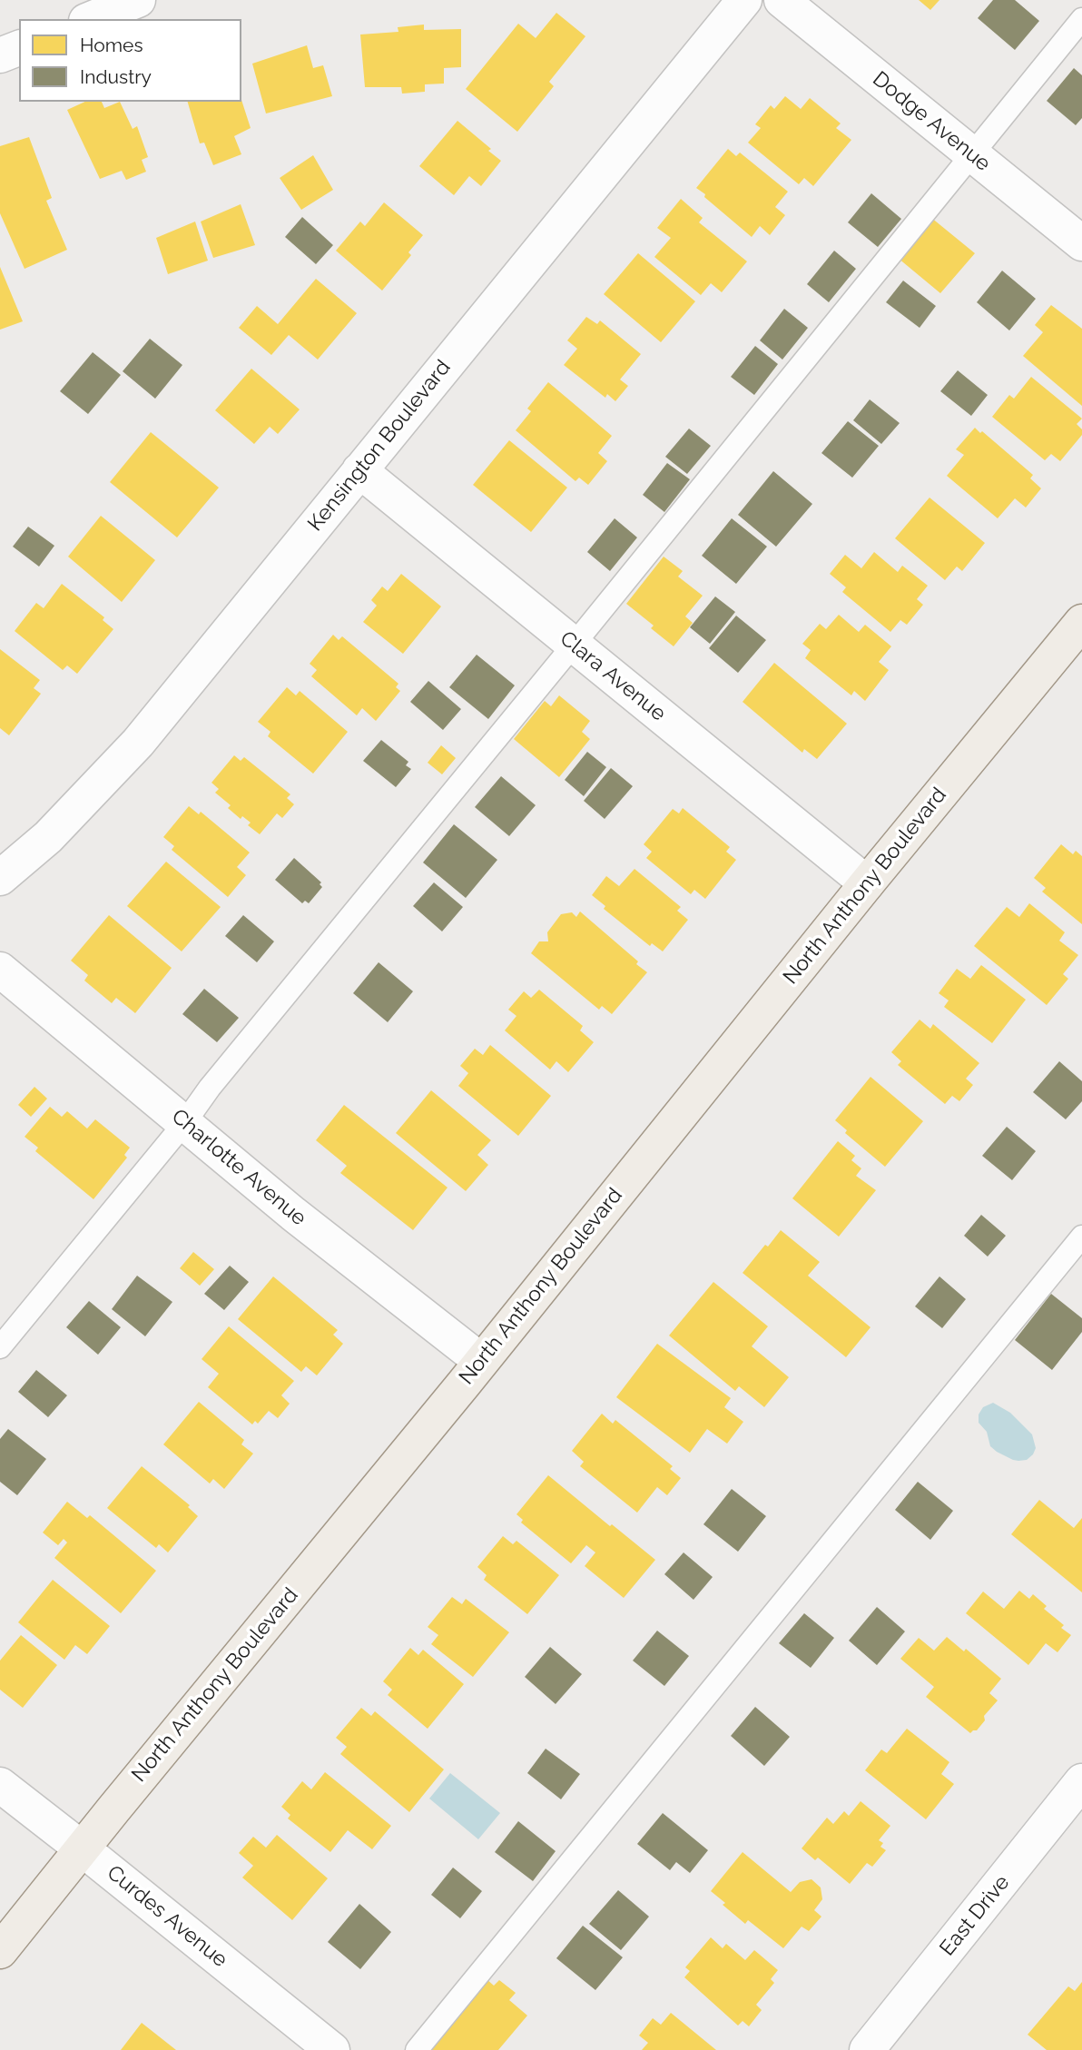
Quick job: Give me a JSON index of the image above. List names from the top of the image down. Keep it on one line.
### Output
{"streets":{"main road":["North Anthony Boulevard"],"street":["Dodge Avenue","Kensington Boulevard","Clara Avenue","Charlotte Avenue","East Drive","Curdes Avenue"]},"crossings":[["Kensington Boulevard","Clara Avenue"],["Clara Avenue","North Anthony Boulevard"],["North Anthony Boulevard","Charlotte Avenue"],["North Anthony Boulevard","Curdes Avenue"]],"legend":["Homes","Industry"]}
